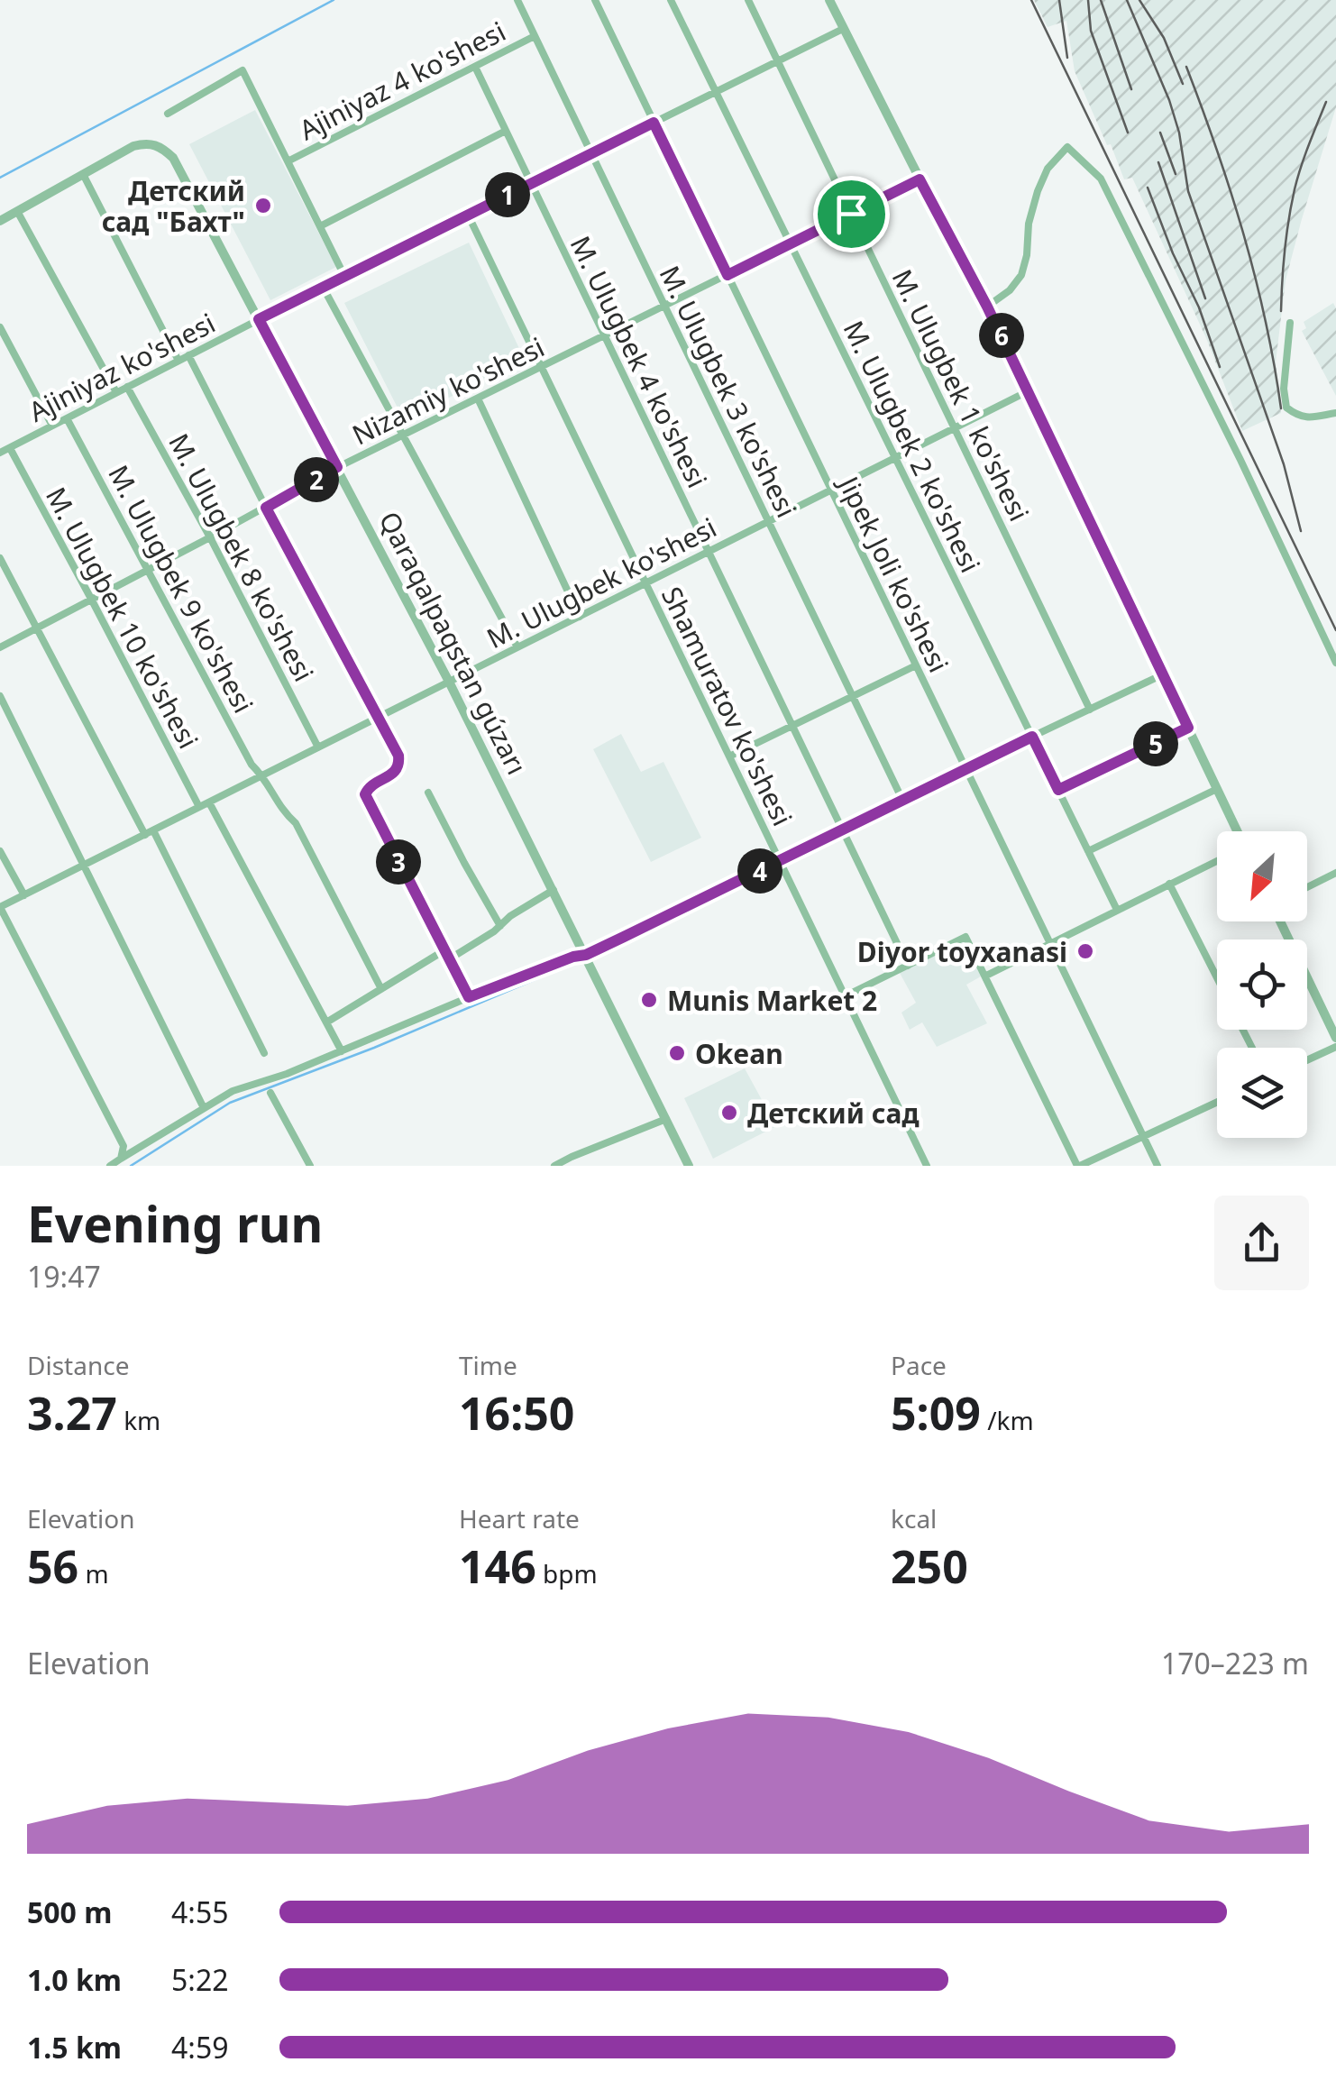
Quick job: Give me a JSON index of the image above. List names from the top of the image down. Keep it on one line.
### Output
{"streets":{"street":["Ajiniyaz 4 ko'shesi","M. Ulugbek 4 ko'shesi","Ajiniyaz ko'shesi","Nizamiy ko'shesi","M. Ulugbek 3 ko'shesi","M. Ulugbek 1 ko'shesi","M. Ulugbek 2 ko'shesi","M. Ulugbek 8 ko'shesi","Jipek Joli ko'shesi","M. Ulugbek ko'shesi","M. Ulugbek 9 ko'shesi","M. Ulugbek 10 ko'shesi","Qaraqalpaqstan gúzarı","Shamuratov ko'shesi"]},"crossings":[["Ajiniyaz 4 ko'shesi","M. Ulugbek 4 ko'shesi"],["Ajiniyaz 4 ko'shesi","M. Ulugbek 3 ko'shesi"],["M. Ulugbek 4 ko'shesi","Ajiniyaz ko'shesi"],["M. Ulugbek 4 ko'shesi","Nizamiy ko'shesi"],["M. Ulugbek 4 ko'shesi","M. Ulugbek ko'shesi"],["Ajiniyaz ko'shesi","M. Ulugbek 3 ko'shesi"],["Ajiniyaz ko'shesi","M. Ulugbek 1 ko'shesi"],["Ajiniyaz ko'shesi","M. Ulugbek 2 ko'shesi"],["Ajiniyaz ko'shesi","M. Ulugbek 8 ko'shesi"],["Ajiniyaz ko'shesi","Jipek Joli ko'shesi"],["Ajiniyaz ko'shesi","M. Ulugbek 9 ko'shesi"],["Ajiniyaz ko'shesi","M. Ulugbek 10 ko'shesi"],["Ajiniyaz ko'shesi","Qaraqalpaqstan gúzarı"],["Ajiniyaz ko'shesi","Shamuratov ko'shesi"],["Nizamiy ko'shesi","M. Ulugbek 3 ko'shesi"],["Nizamiy ko'shesi","M. Ulugbek 1 ko'shesi"],["Nizamiy ko'shesi","M. Ulugbek 2 ko'shesi"],["Nizamiy ko'shesi","M. Ulugbek 8 ko'shesi"],["Nizamiy ko'shesi","Jipek Joli ko'shesi"],["Nizamiy ko'shesi","M. Ulugbek 9 ko'shesi"],["Nizamiy ko'shesi","M. Ulugbek 10 ko'shesi"],["Nizamiy ko'shesi","Qaraqalpaqstan gúzarı"],["Nizamiy ko'shesi","Shamuratov ko'shesi"],["M. Ulugbek 3 ko'shesi","M. Ulugbek ko'shesi"],["M. Ulugbek 1 ko'shesi","M. Ulugbek ko'shesi"],["M. Ulugbek 2 ko'shesi","M. Ulugbek ko'shesi"],["M. Ulugbek 8 ko'shesi","M. Ulugbek ko'shesi"],["Jipek Joli ko'shesi","M. Ulugbek ko'shesi"],["M. Ulugbek ko'shesi","M. Ulugbek 9 ko'shesi"],["M. Ulugbek ko'shesi","M. Ulugbek 10 ko'shesi"],["M. Ulugbek ko'shesi","Qaraqalpaqstan gúzarı"],["M. Ulugbek ko'shesi","Shamuratov ko'shesi"]],"places":["Детский сад \"Бахт\"","Diyor toyxanasi","Munis Market 2","Okean","Детский сад"],"north":"bottom left","page":{"pins":["1","6","2","5","3","4"],"heading":["Evening run","19:47"],"stats":[["Distance","3.27 km"],["Time","16:50"],["Pace","5:09 /km"],["Elevation","56 m"],["Heart rate","146 bpm"],["kcal","250"]],"chart":["Elevation","170–223 m"],"list":[{"name":"500 m","note":"4:55"},{"name":"1.0 km","note":"5:22"},{"name":"1.5 km","note":"4:59"}]}}
